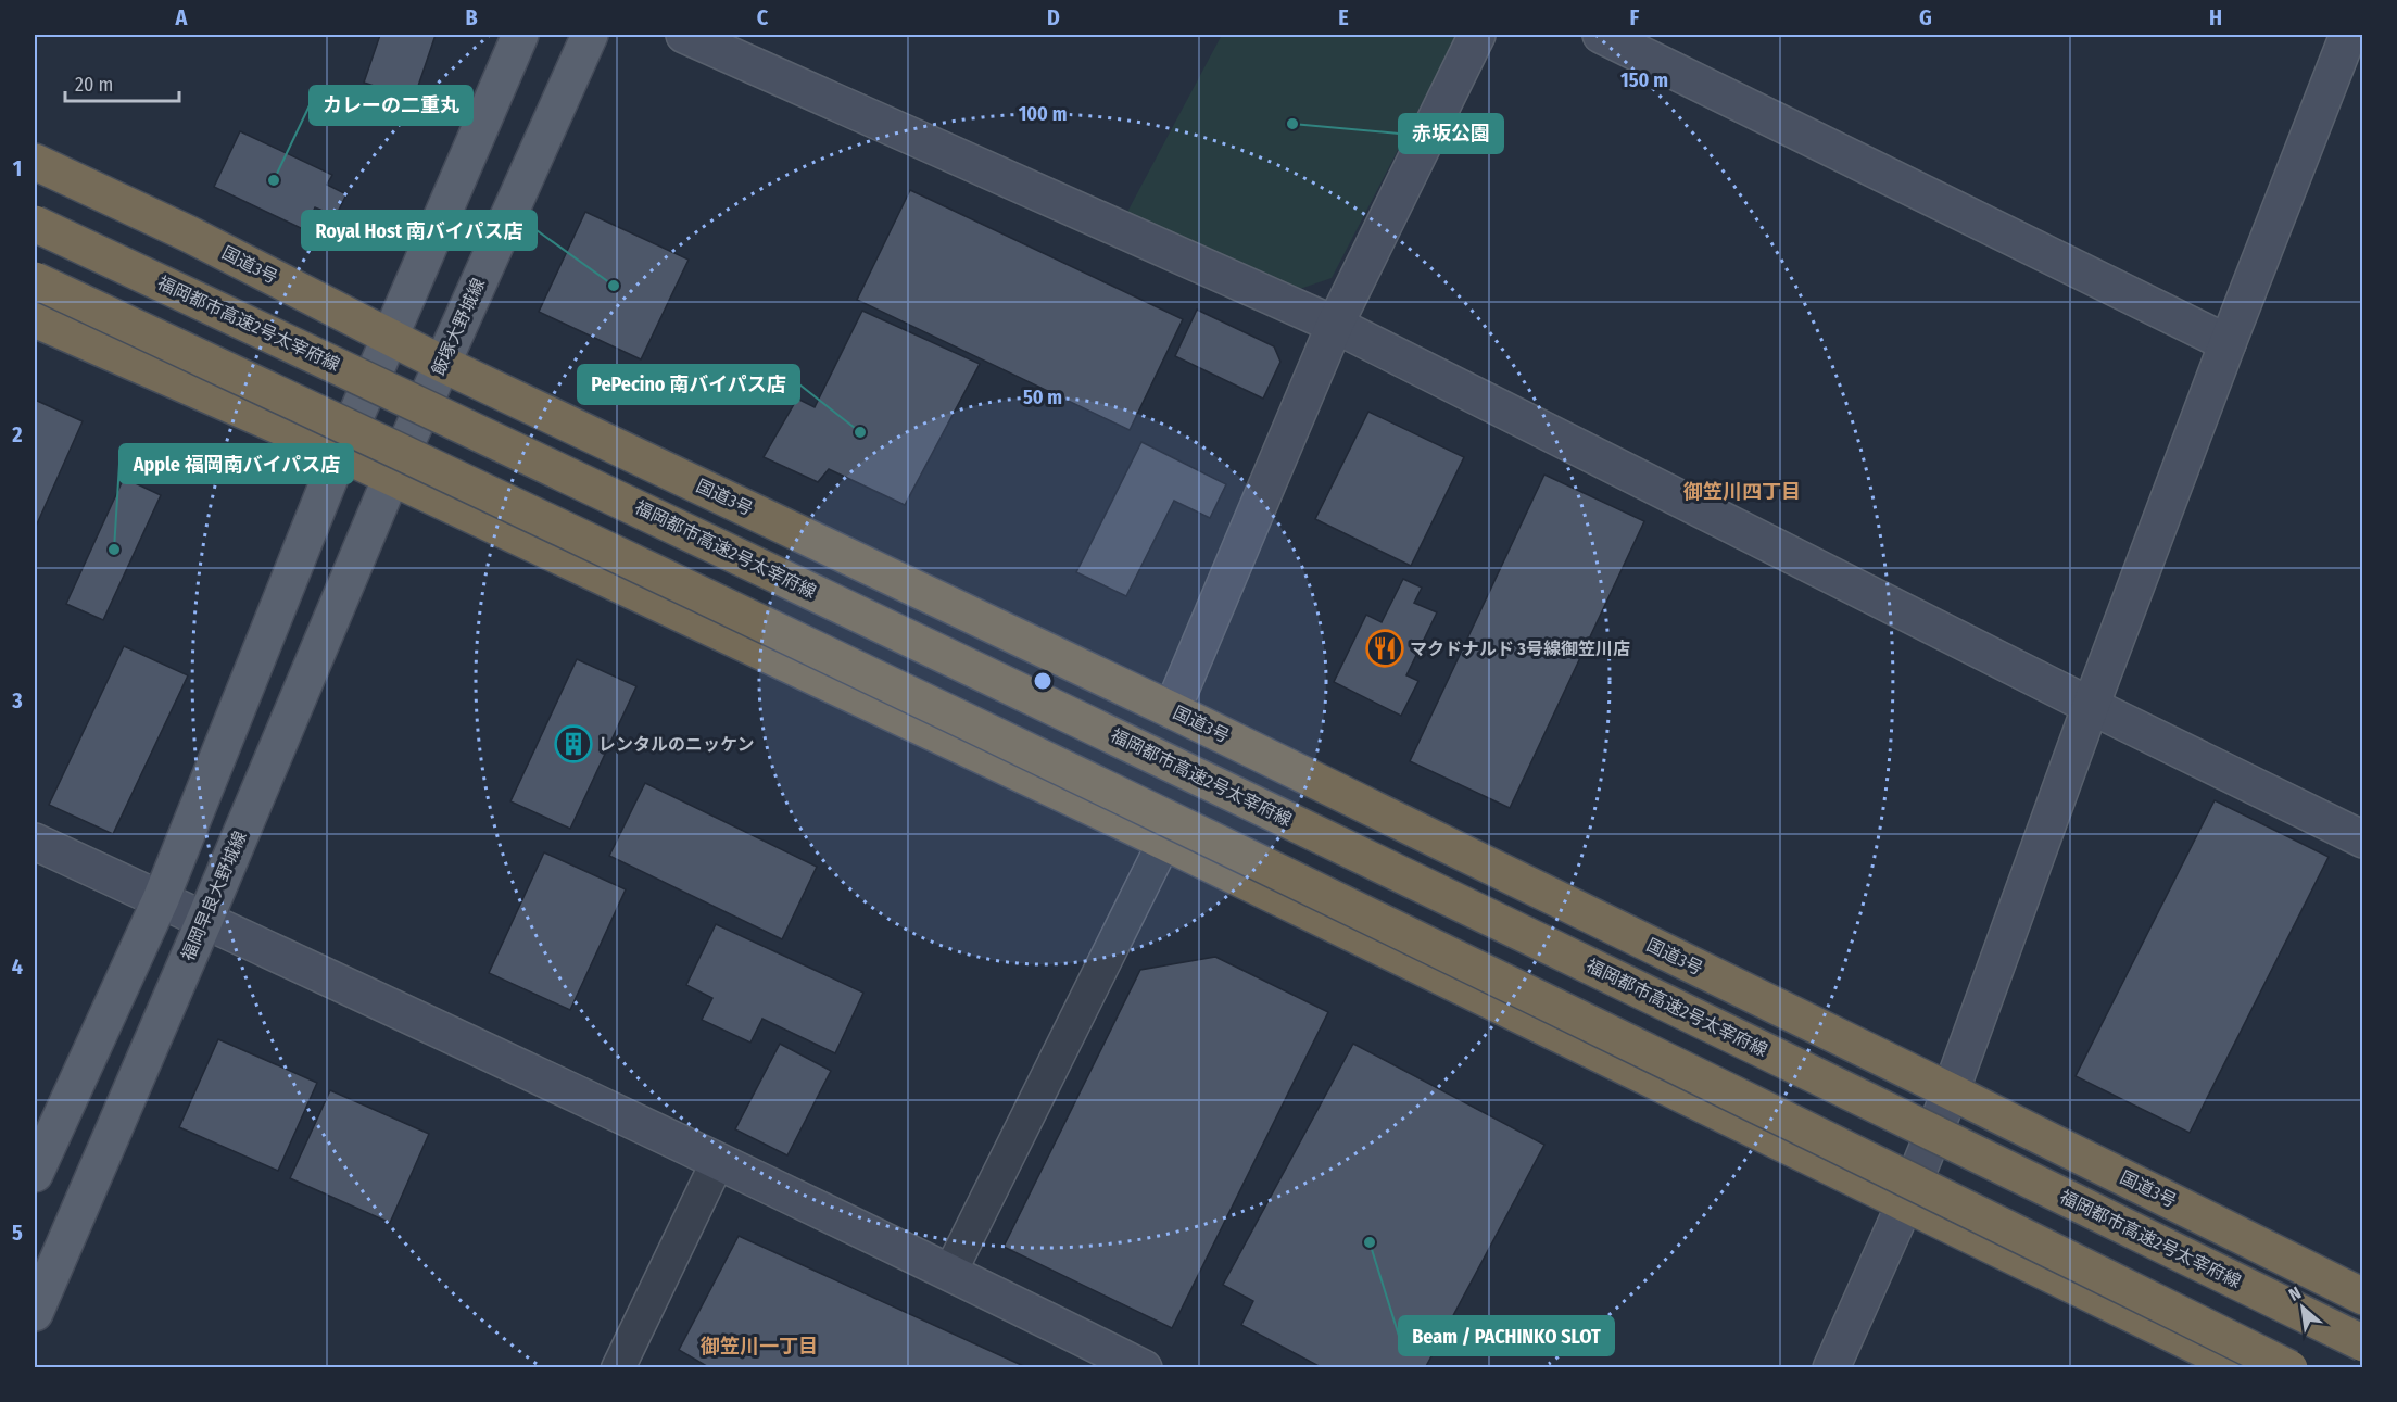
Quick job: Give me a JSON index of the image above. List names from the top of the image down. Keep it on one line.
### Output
{"streets":{"highway":["国道3号","福岡都市高速2号太宰府線"],"main road":["飯塚大野城線","福岡早良大野城線"]},"crossings":[["国道3号","飯塚大野城線"],["飯塚大野城線","福岡早良大野城線"]],"districts":["御笠川四丁目","御笠川一丁目"],"places":{"other":["赤坂公園","カレーの二重丸","Royal Host 南バイパス店","PePecino 南バイパス店","Apple 福岡南バイパス店","Beam / PACHINKO SLOT"],"restaurant":["マクドナルド 3号線御笠川店"],"building":["レンタルのニッケン"]},"scale_bar":"20 m","north":"top left","grid":{"columns":["A","B","C","D","E","F","G","H"],"rows":["1","2","3","4","5"]},"rings":["150 m","100 m","50 m"]}
